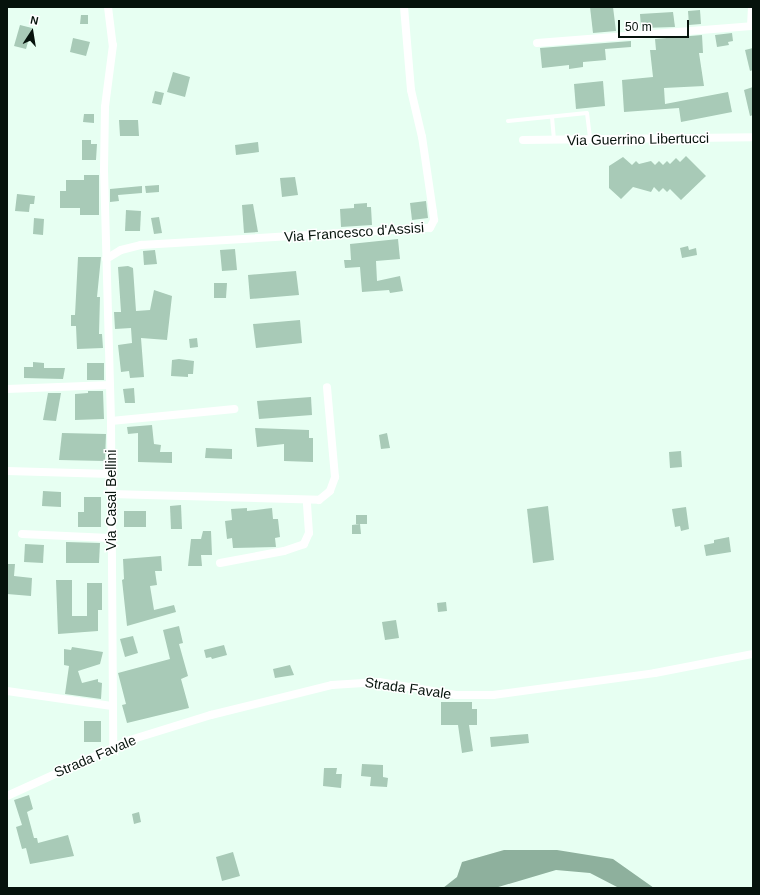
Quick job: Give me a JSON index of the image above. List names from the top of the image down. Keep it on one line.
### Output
{"streets":{"street":["Via Guerrino Libertucci","Via Francesco d'Assisi","Via Casal Bellini","Strada Favale"]},"crossings":[["Via Francesco d'Assisi","Via Casal Bellini"],["Via Casal Bellini","Strada Favale"]],"scale_bar":"50 m","north":"top"}
